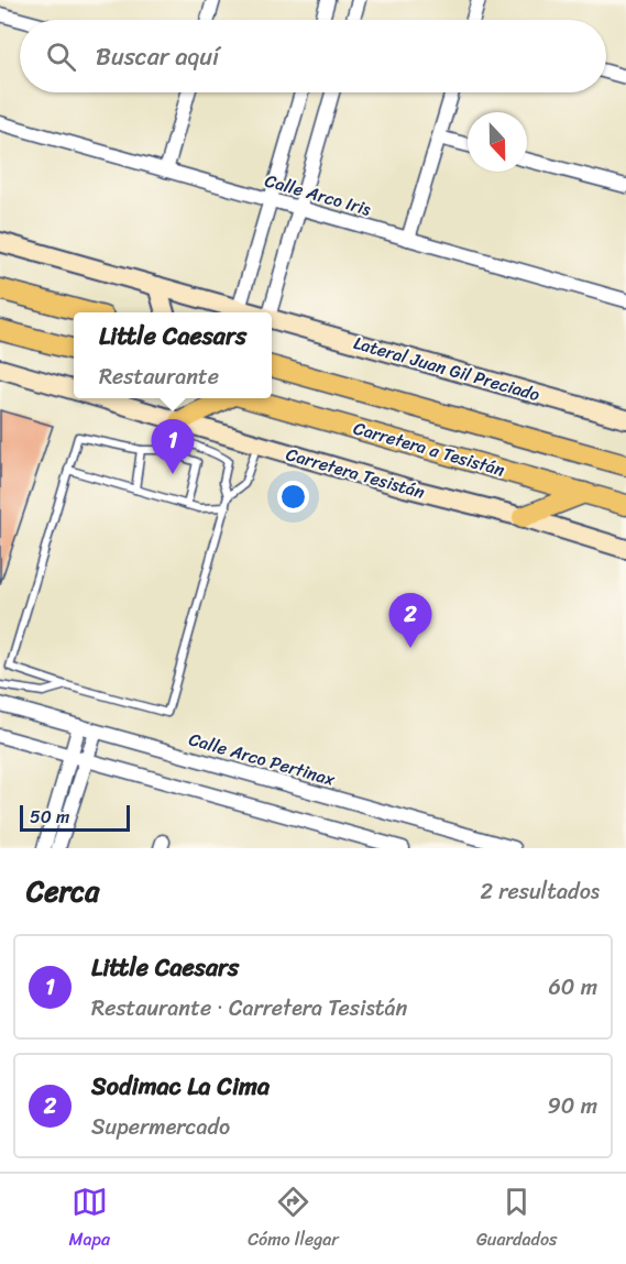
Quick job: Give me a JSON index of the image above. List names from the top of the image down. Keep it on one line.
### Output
{"streets":{"main road":["Lateral Juan Gil Preciado","Carretera a Tesistán","Carretera Tesistán"],"street":["Calle Arco Iris","Calle Arco Pertinax"]},"scale_bar":"50 m","north":"bottom","page":{"search":"Buscar aquí","popup":["Little Caesars","Restaurante"],"pins":["1","2"],"scale":"50 m","heading":["Cerca","2 resultados"],"list":[{"mark":"1","name":"Little Caesars","note":"Restaurante · Carretera Tesistán","value":"60 m"},{"mark":"2","name":"Sodimac La Cima","note":"Supermercado","value":"90 m"}],"nav":["Mapa","Cómo llegar","Guardados"]}}
